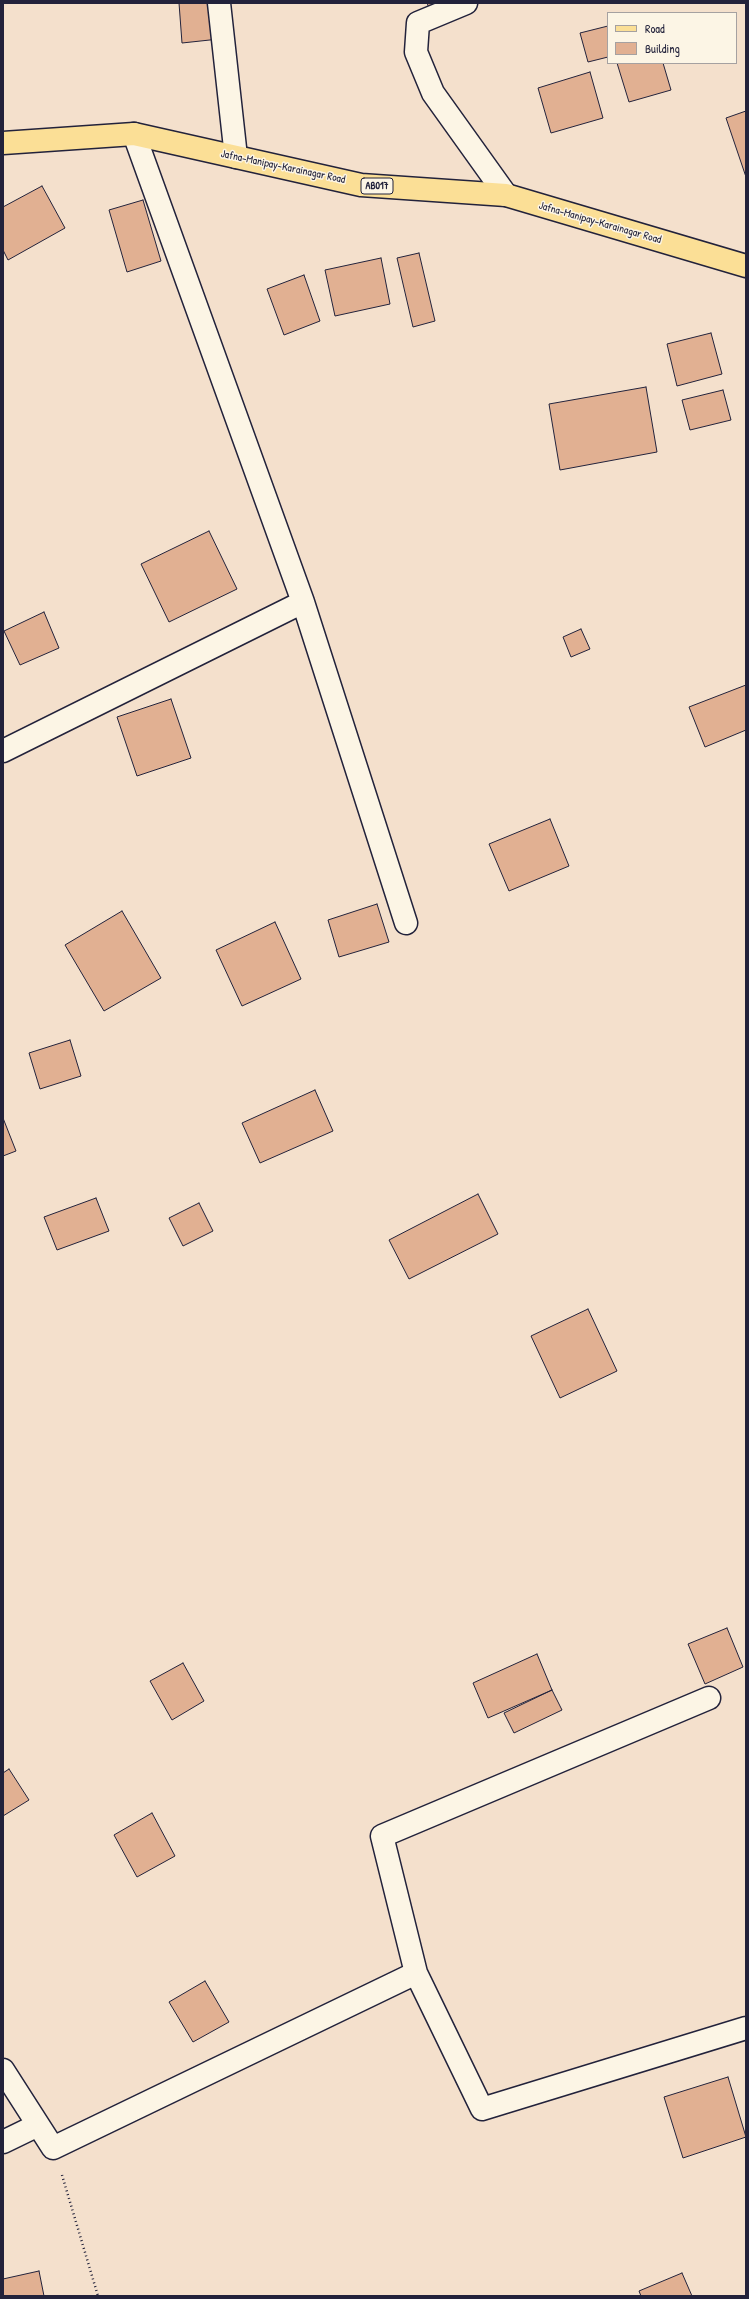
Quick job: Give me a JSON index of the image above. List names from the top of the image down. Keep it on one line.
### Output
{"streets":{"main road":["Jafna-Manipay-Karainagar Road","AB017"]},"legend":["Road","Building"]}
